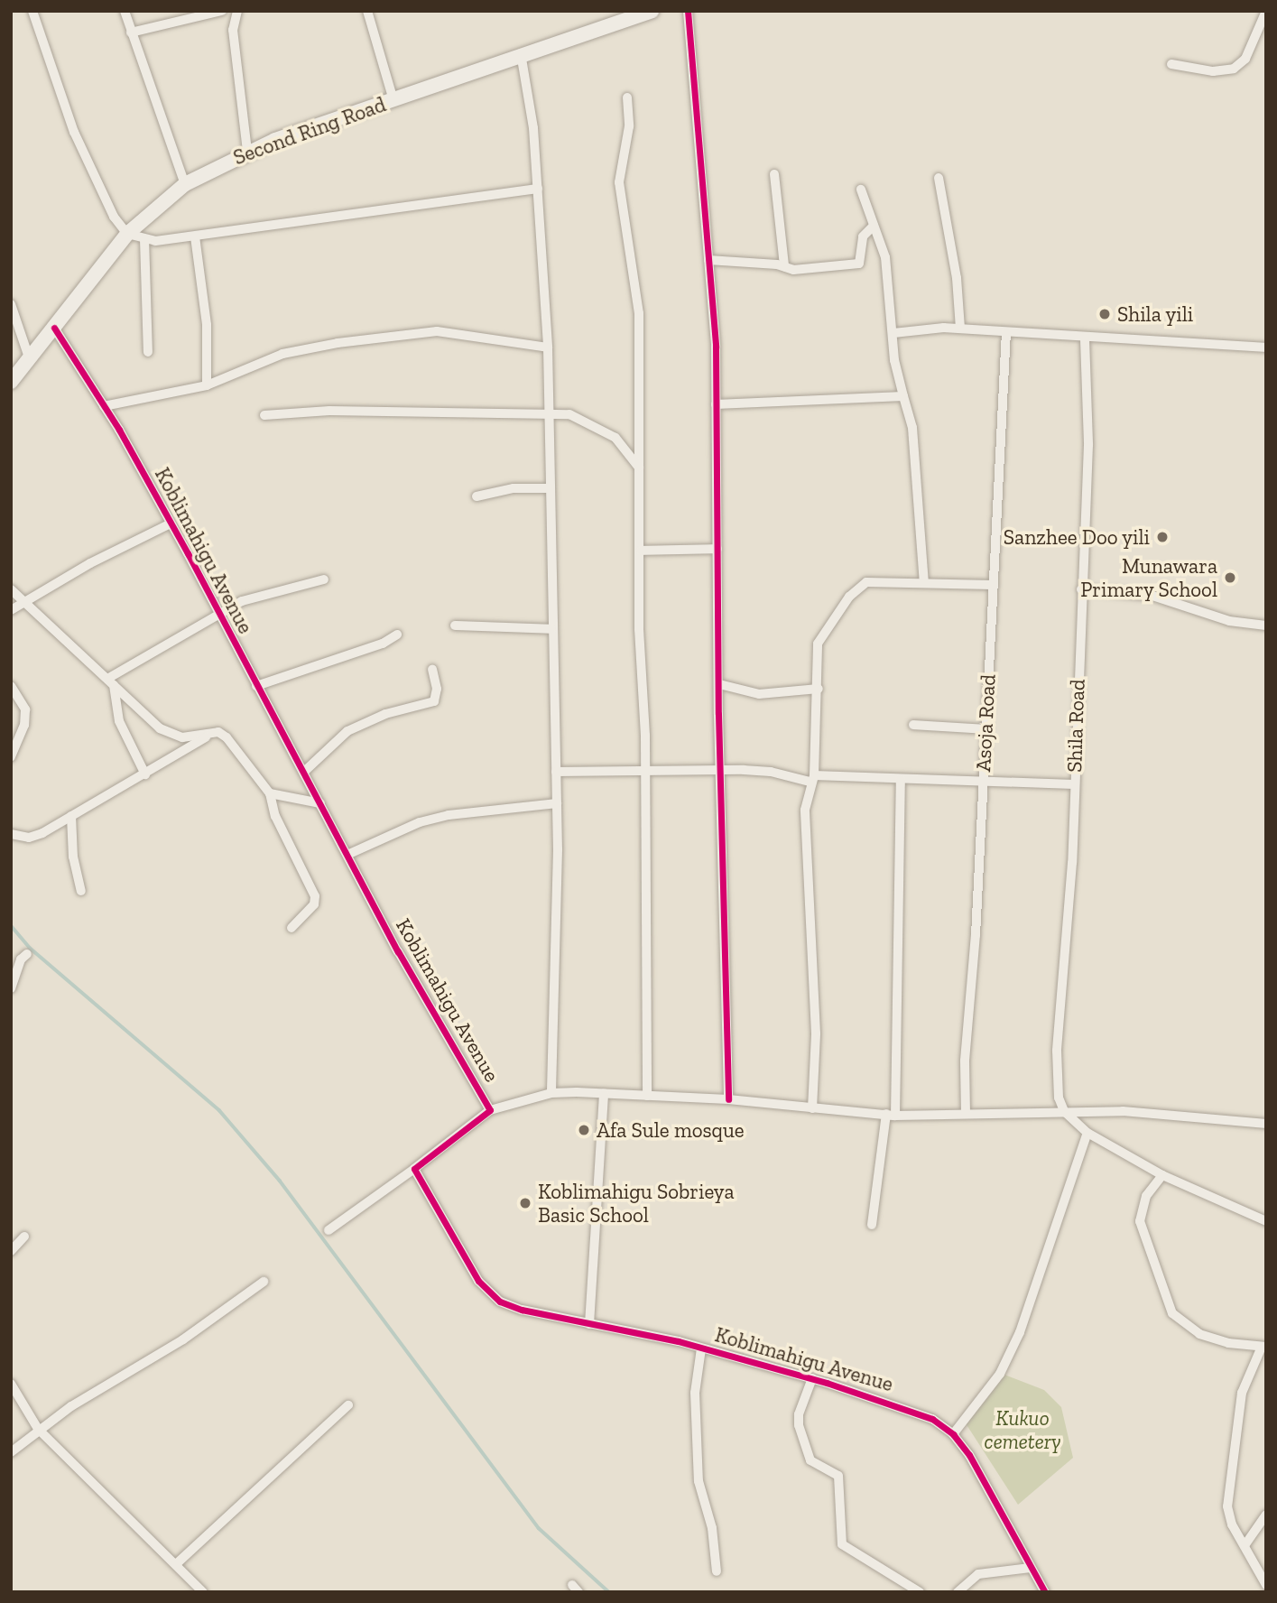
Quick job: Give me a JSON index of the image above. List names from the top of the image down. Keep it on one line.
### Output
{"streets":{"street":["Second Ring Road","Koblimahigu Avenue","Asoja Road","Shila Road"]},"crossings":[["Second Ring Road","Koblimahigu Avenue"]],"parks":["Kukuo cemetery"],"places":["Shila yili","Sanzhee Doo yili","Munawara Primary School","Afa Sule mosque","Koblimahigu Sobrieya Basic School"]}
